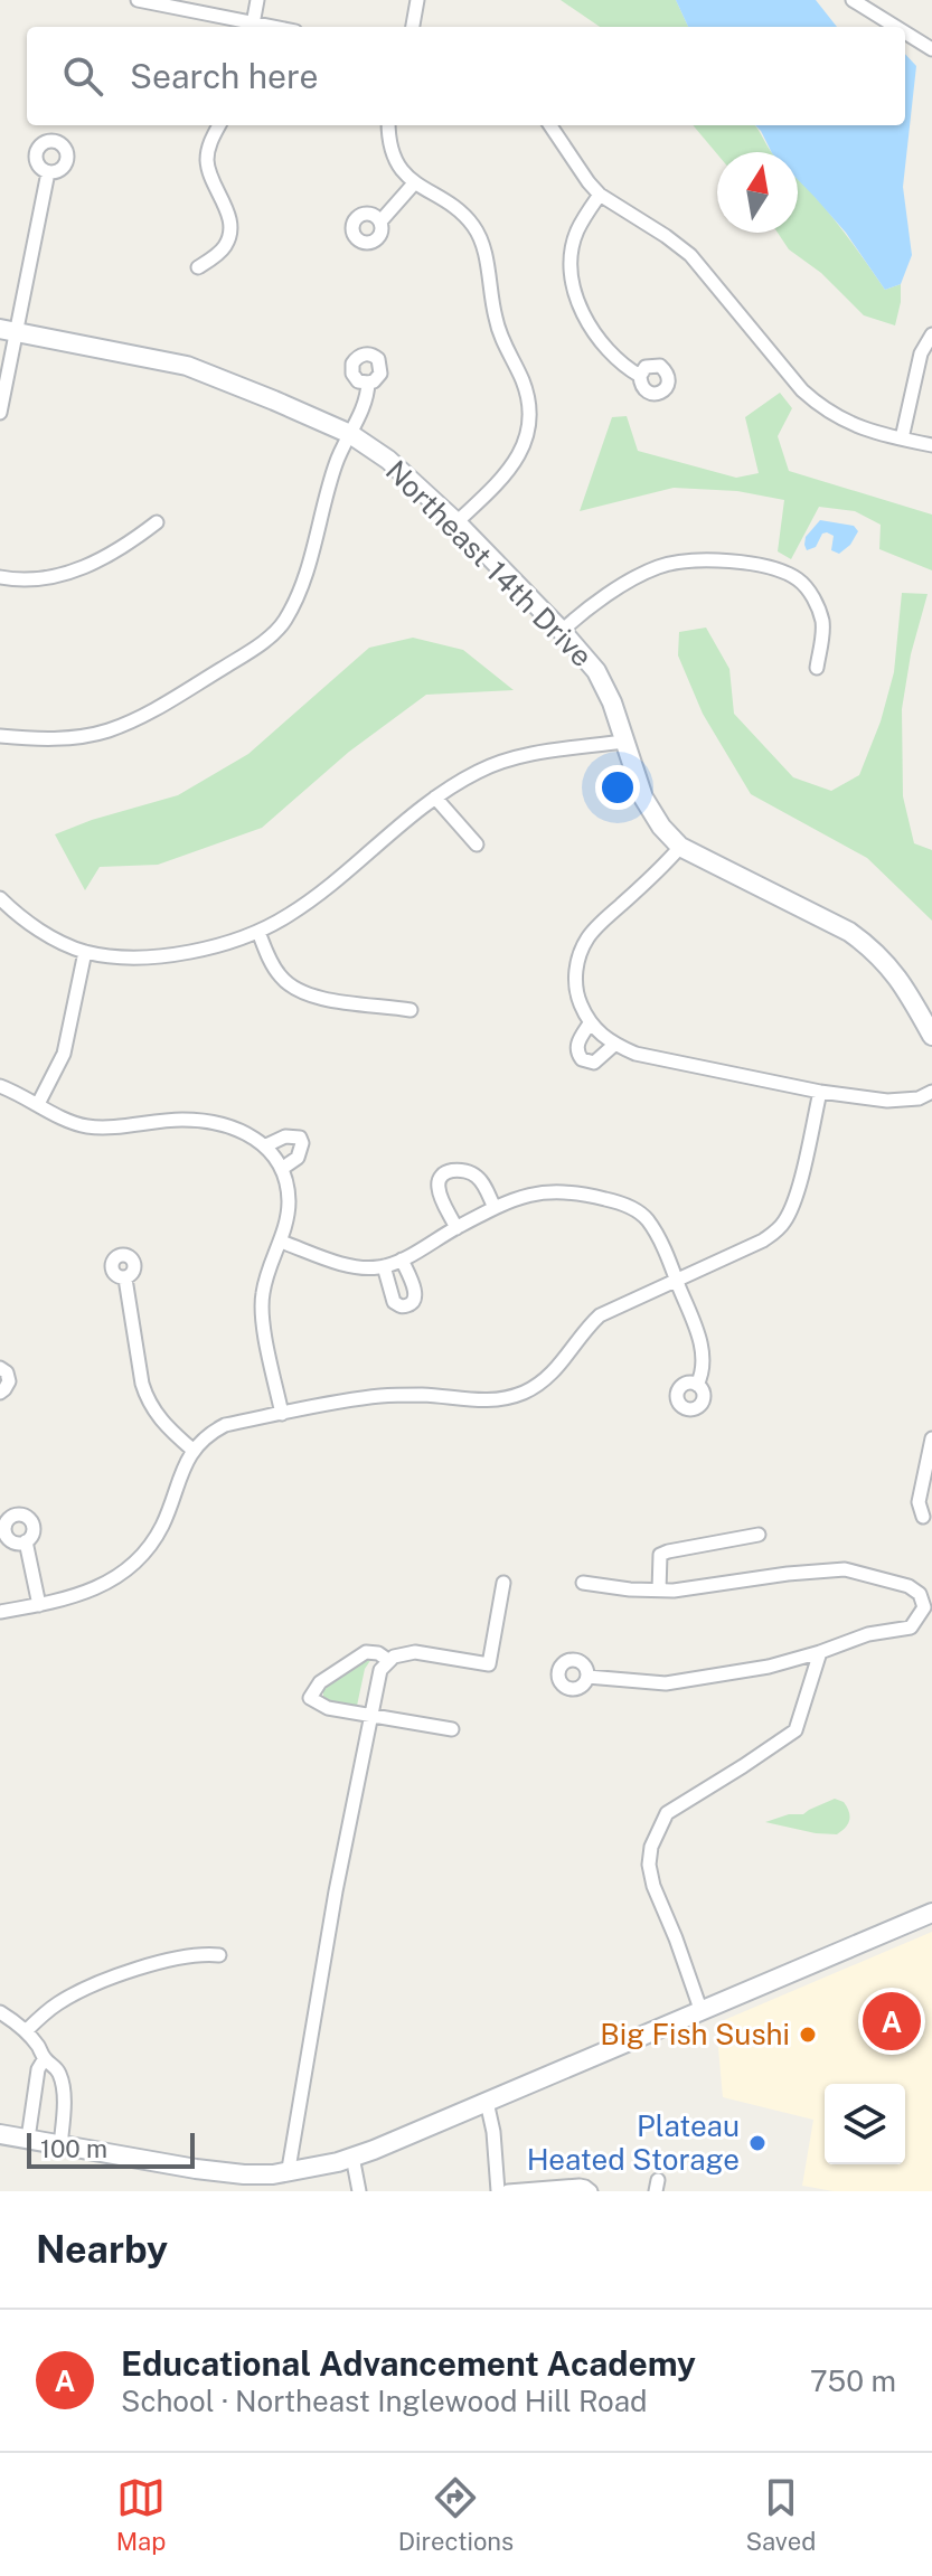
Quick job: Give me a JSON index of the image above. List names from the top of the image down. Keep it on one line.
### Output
{"streets":{"street":["Northeast 14th Drive"]},"places":["Big Fish Sushi","Plateau Heated Storage"],"scale_bar":"100 m","north":"top","page":{"search":"Search here","pins":"A","scale":"100 m","heading":"Nearby","list":[{"mark":"A","name":"Educational Advancement Academy","note":"School · Northeast Inglewood Hill Road","value":"750 m"}],"nav":["Map","Directions","Saved"]}}
